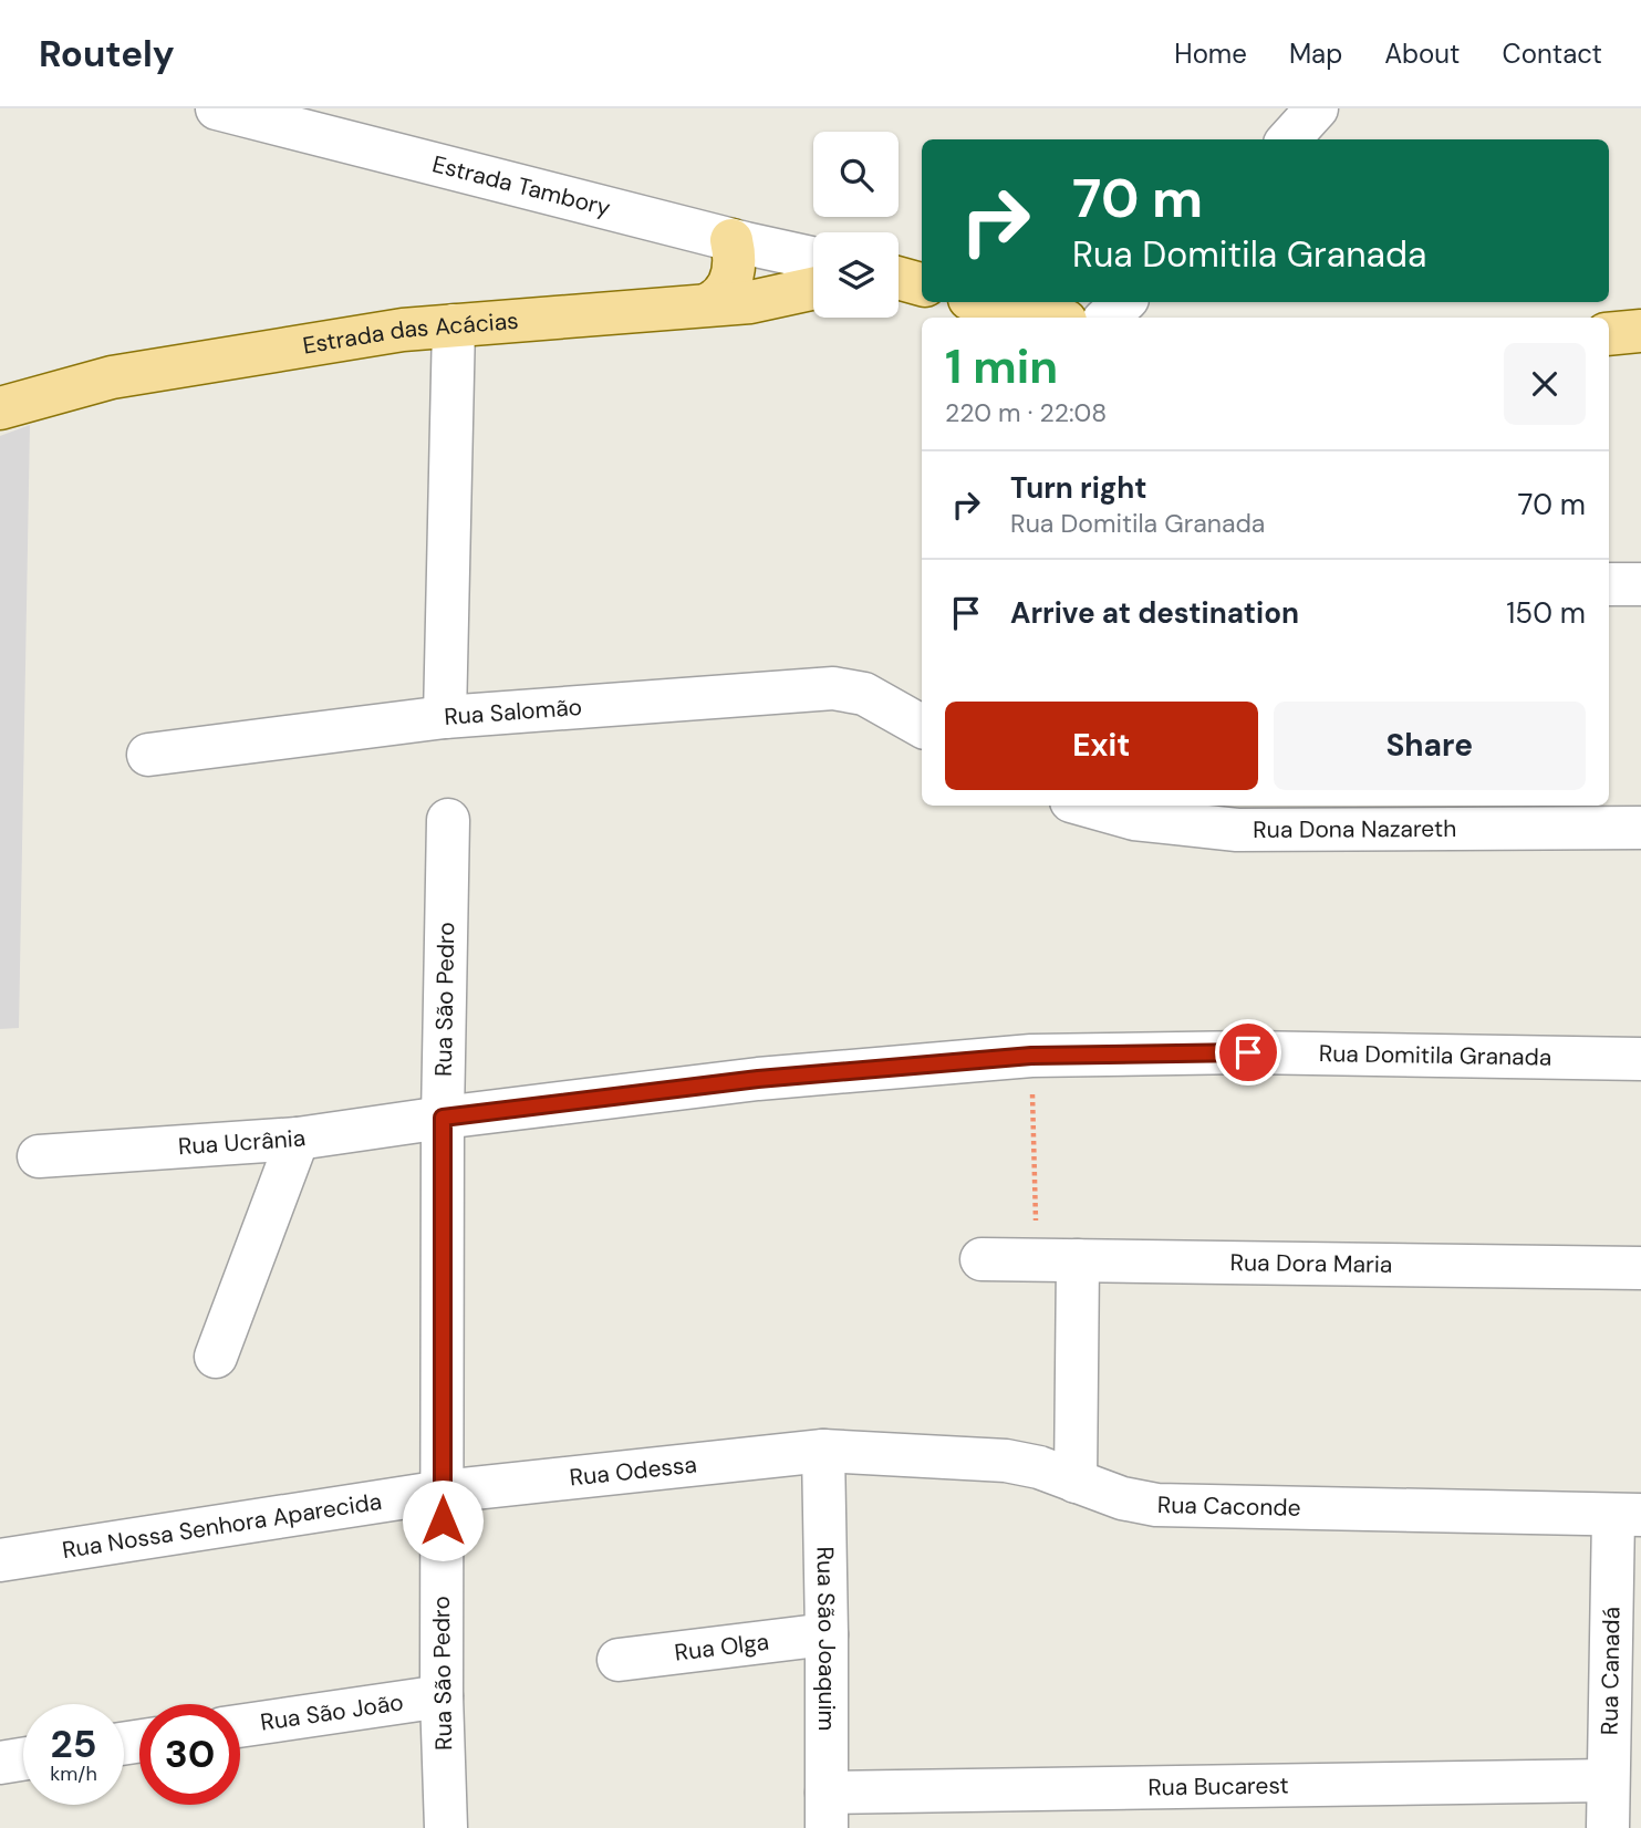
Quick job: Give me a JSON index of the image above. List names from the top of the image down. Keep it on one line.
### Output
{"streets":{"main road":["Estrada das Acácias"],"street":["Estrada Tambory","Rua Salomão","Rua Dona Nazareth","Rua São Pedro","Rua Domitila Granada","Rua Ucrânia","Rua Dora Maria","Rua Odessa","Rua Caconde","Rua Nossa Senhora Aparecida","Rua São Joaquim","Rua Olga","Rua Canadá","Rua São João","Rua Bucarest"]},"crossings":[["Rua São Pedro","Rua Domitila Granada"],["Rua São Pedro","Rua Ucrânia"],["Rua São Pedro","Rua Odessa"],["Rua São Pedro","Rua Nossa Senhora Aparecida"],["Rua São Pedro","Rua São João"],["Rua Domitila Granada","Rua Ucrânia"],["Rua Odessa","Rua Caconde"],["Rua Odessa","Rua Nossa Senhora Aparecida"],["Rua Odessa","Rua São Joaquim"],["Rua Caconde","Rua São Joaquim"],["Rua Caconde","Rua Canadá"],["Rua São Joaquim","Rua Olga"],["Rua São Joaquim","Rua Bucarest"],["Rua Canadá","Rua Bucarest"]],"page":{"header":"Routely","nav":["Home","Map","About","Contact"],"turn":["70 m","Rua Domitila Granada"],"heading":["1 min","220 m · 22:08"],"list":[{"name":"Turn right","note":"Rua Domitila Granada","value":"70 m"},{"name":"Arrive at destination","value":"150 m"}],"buttons":["Exit","Share"],"speed":"25 km/h","limit":"30"}}
